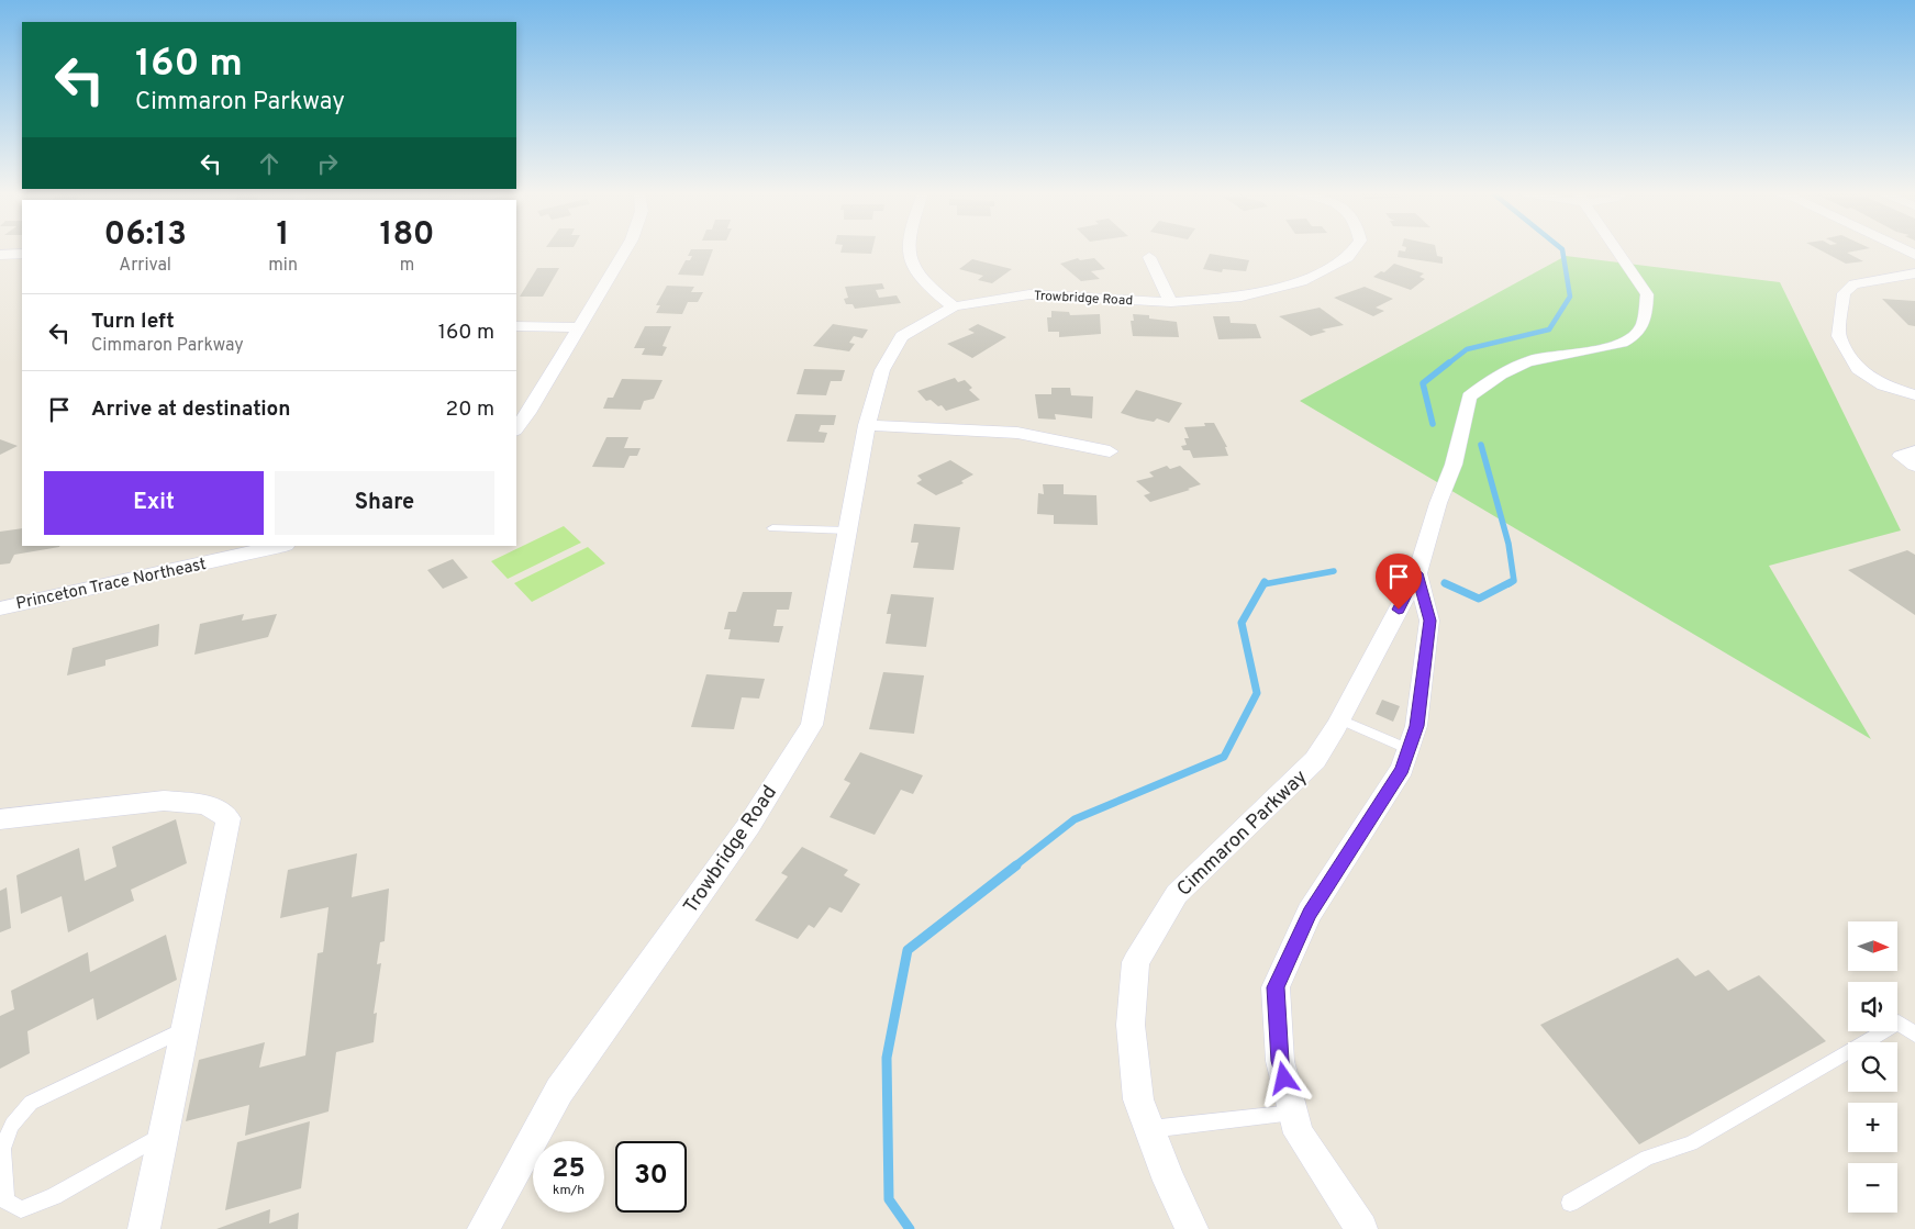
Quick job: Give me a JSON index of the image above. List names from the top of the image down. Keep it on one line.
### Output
{"streets":{"street":["Trowbridge Road","Princeton Trace Northeast","Cimmaron Parkway"]},"north":"right","page":{"turn":["160 m","Cimmaron Parkway"],"eta":["06:13","Arrival","1","min","180","m"],"list":[{"name":"Turn left","note":"Cimmaron Parkway","value":"160 m"},{"name":"Arrive at destination","value":"20 m"}],"buttons":["Exit","Share"],"map_buttons":["+","−"],"speed":"25 km/h","limit":"30"}}
